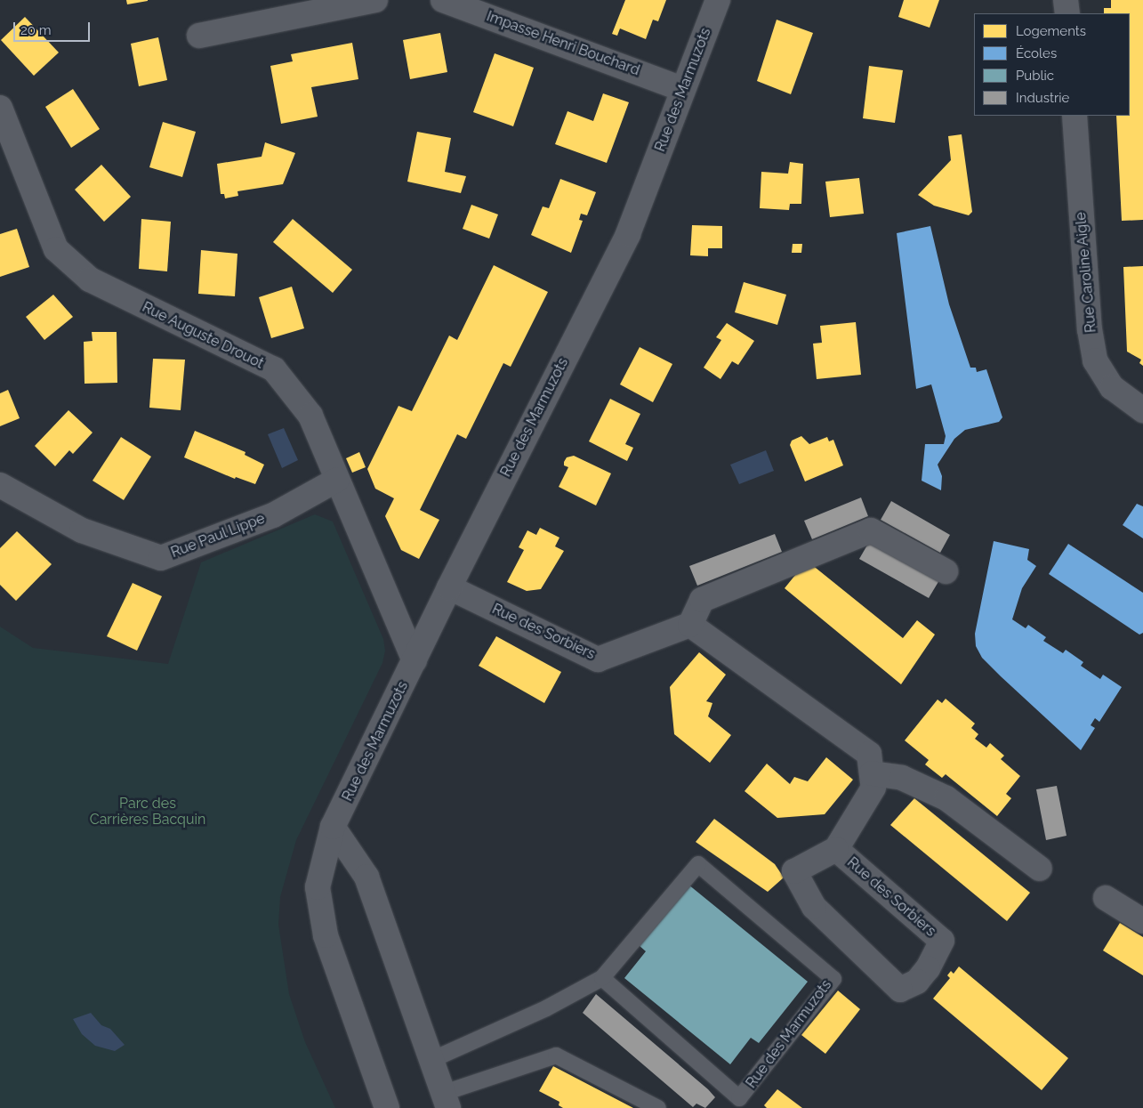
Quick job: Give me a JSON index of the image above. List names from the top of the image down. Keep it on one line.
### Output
{"streets":{"street":["Impasse Henri Bouchard","Rue des Marmuzots","Rue Caroline Aigle","Rue Auguste Drouot","Rue Paul Lippe","Rue des Sorbiers"]},"crossings":[["Impasse Henri Bouchard","Rue des Marmuzots"],["Rue des Marmuzots","Rue Auguste Drouot"],["Rue des Marmuzots","Rue des Sorbiers"],["Rue Auguste Drouot","Rue Paul Lippe"]],"parks":["Parc des Carrières Bacquin"],"legend":["Logements","Écoles","Public","Industrie"],"scale_bar":"20 m"}
